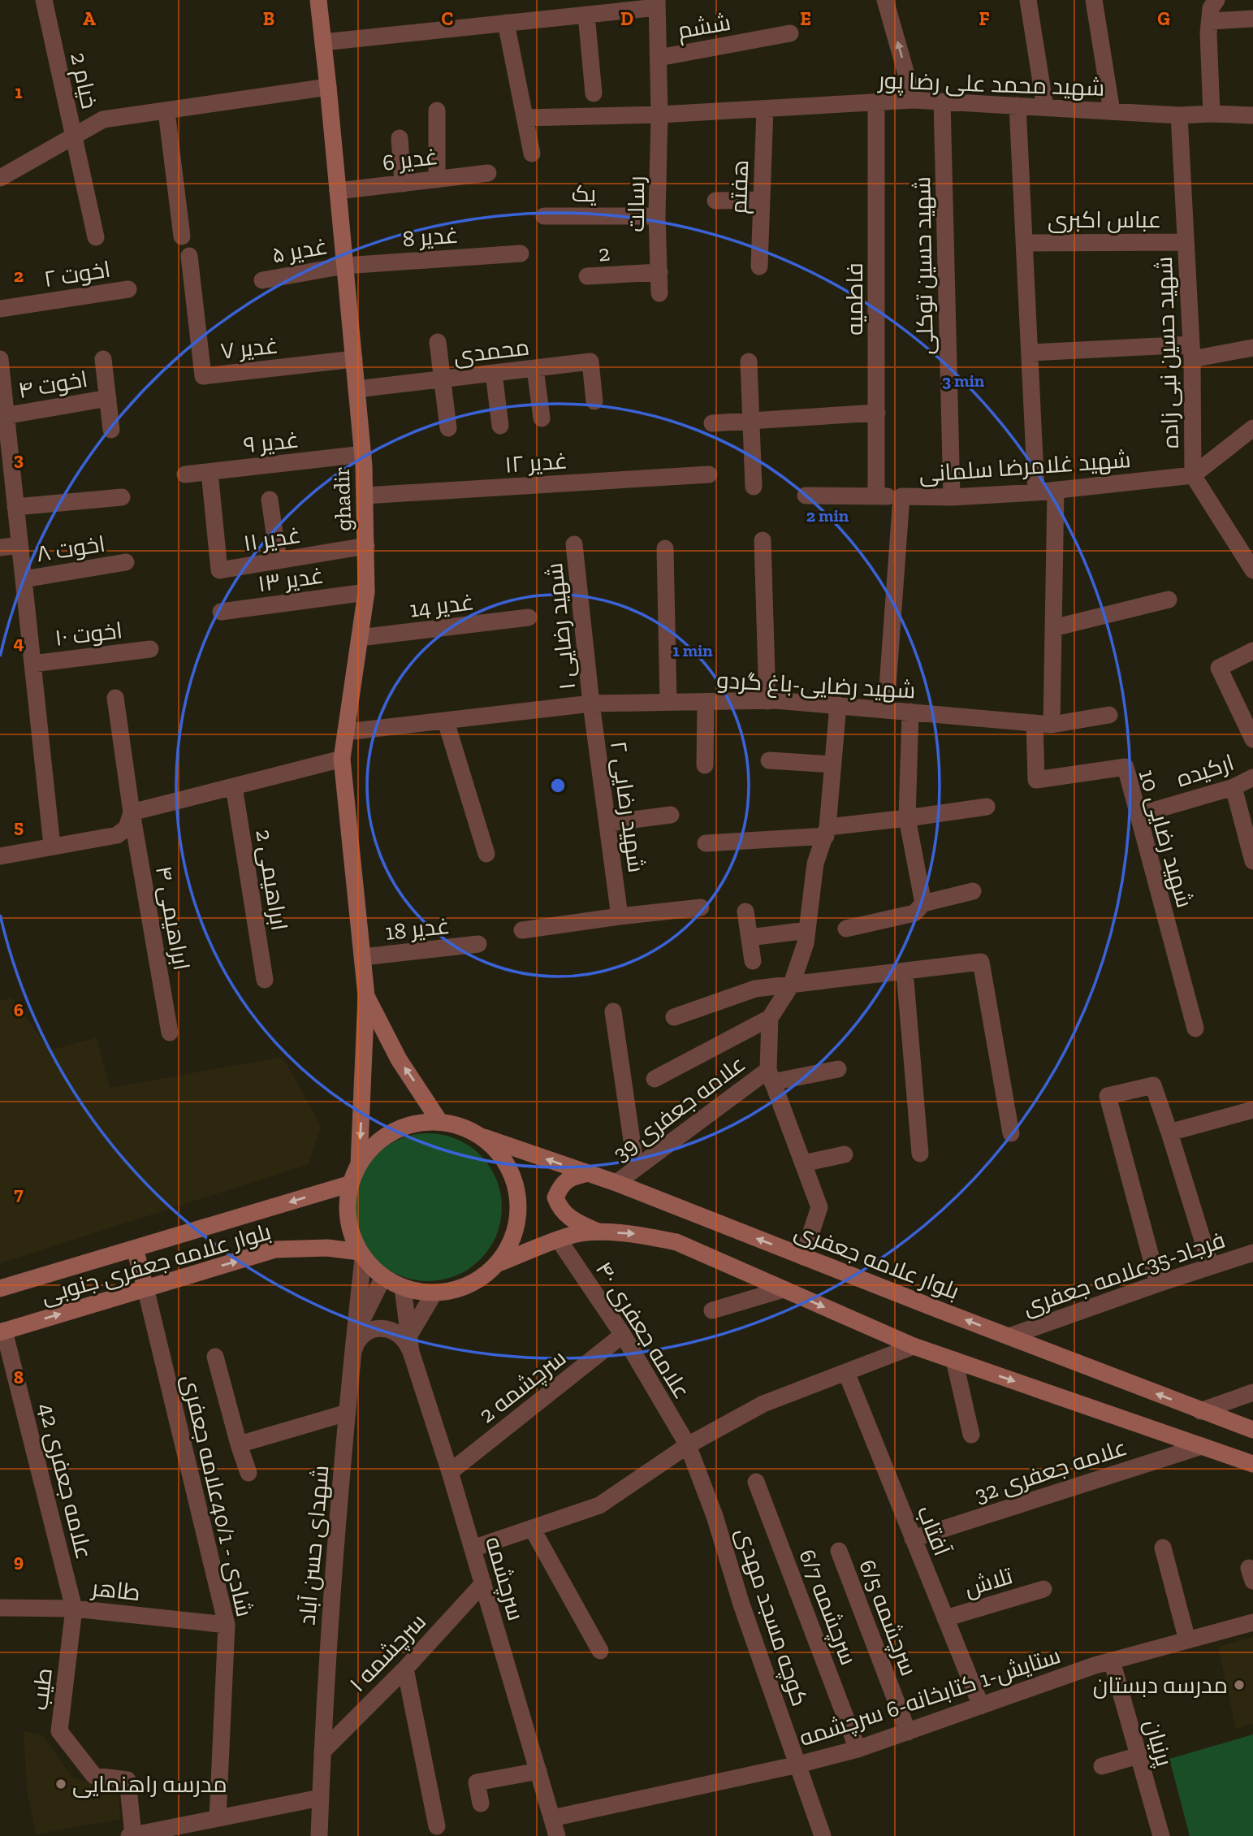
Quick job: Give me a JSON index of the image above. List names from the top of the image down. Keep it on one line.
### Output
{"streets":{"main road":["ghadir","بلوار علامه جعفری","بلوار علامه جعفری جنوبی"],"street":["ششم","2 خیام","شهید محمد علی رضا پور","غدیر 6","هفتم","یک","رسالت","عباس اکبری","غدیر 8","غدیر ۵","2","شهید حسین توکلی","اخوت ۲","فاطمیه","غدیر ۷","محمدی","شهید حسین نبی زاده","اخوت ۴","غدیر ۹","غدیر ۱۲","شهید غلامرضا سلمانی","غدیر ۱۱","اخوت ۸","غدیر ۱۳","غدیر 14","شهید رضایی ۱","اخوت ۱۰","شهید رضایی-باغ گردو","ارکیده","شهید رضایی ۲","شهید رضایی 10","ابراهیمی 2","ابراهیمی ۴","غدیر 18","علامه جعفری 39","فرجاد-35علامه جعفری","علامه جعفری ۴۰","سرچشمه 2","علامه جعفری 32","علامه جعفری 42","شادی - 40/1علامه جعفری","آفتاب","شهدای حسن آباد","سرچشمه","تلاش","طاهر","سرچشمه 6/7","کوچه مسجد مهدی","سرچشمه 6/5","سرچشمه ۱","طیب","ستایش-1 کتابخانه-6 سرچشمه","پرنیان"]},"crossings":[["ششم","رسالت"],["شهید محمد علی رضا پور","هفتم"],["شهید محمد علی رضا پور","رسالت"],["شهید محمد علی رضا پور","شهید حسین توکلی"],["شهید محمد علی رضا پور","فاطمیه"],["شهید محمد علی رضا پور","شهید حسین نبی زاده"],["غدیر 6","ghadir"],["یک","رسالت"],["رسالت","2"],["عباس اکبری","شهید حسین نبی زاده"],["غدیر 8","غدیر ۵"],["غدیر 8","ghadir"],["غدیر ۵","ghadir"],["شهید حسین توکلی","شهید غلامرضا سلمانی"],["غدیر ۷","ghadir"],["محمدی","ghadir"],["شهید حسین نبی زاده","شهید غلامرضا سلمانی"],["غدیر ۹","ghadir"],["غدیر ۹","غدیر ۱۱"],["غدیر ۱۲","ghadir"],["شهید غلامرضا سلمانی","شهید رضایی-باغ گردو"],["ghadir","غدیر ۱۱"],["ghadir","غدیر ۱۳"],["ghadir","غدیر 14"],["ghadir","شهید رضایی-باغ گردو"],["ghadir","غدیر 18"],["شهید رضایی ۱","شهید رضایی-باغ گردو"],["شهید رضایی ۱","شهید رضایی ۲"],["شهید رضایی-باغ گردو","شهید رضایی ۲"],["شهید رضایی-باغ گردو","شهید رضایی 10"],["ارکیده","شهید رضایی 10"],["علامه جعفری 39","بلوار علامه جعفری"],["بلوار علامه جعفری","بلوار علامه جعفری جنوبی"],["بلوار علامه جعفری","فرجاد-35علامه جعفری"],["بلوار علامه جعفری","شهدای حسن آباد"],["بلوار علامه جعفری جنوبی","علامه جعفری 42"],["بلوار علامه جعفری جنوبی","شادی - 40/1علامه جعفری"],["بلوار علامه جعفری جنوبی","شهدای حسن آباد"],["علامه جعفری ۴۰","سرچشمه 2"],["علامه جعفری ۴۰","کوچه مسجد مهدی"],["سرچشمه 2","سرچشمه"],["علامه جعفری 32","آفتاب"],["علامه جعفری 42","طاهر"],["علامه جعفری 42","طیب"],["شادی - 40/1علامه جعفری","طاهر"],["آفتاب","تلاش"],["آفتاب","ستایش-1 کتابخانه-6 سرچشمه"],["شهدای حسن آباد","سرچشمه ۱"],["سرچشمه","سرچشمه ۱"],["سرچشمه","ستایش-1 کتابخانه-6 سرچشمه"],["طاهر","طیب"],["سرچشمه 6/7","ستایش-1 کتابخانه-6 سرچشمه"],["کوچه مسجد مهدی","ستایش-1 کتابخانه-6 سرچشمه"],["سرچشمه 6/5","ستایش-1 کتابخانه-6 سرچشمه"],["ستایش-1 کتابخانه-6 سرچشمه","پرنیان"]],"places":["مدرسه دبستان","مدرسه راهنمایی"],"grid":{"columns":["A","B","C","D","E","F","G"],"rows":["1","2","3","4","5","6","7","8","9"]},"rings":["3 min","2 min","1 min"]}
